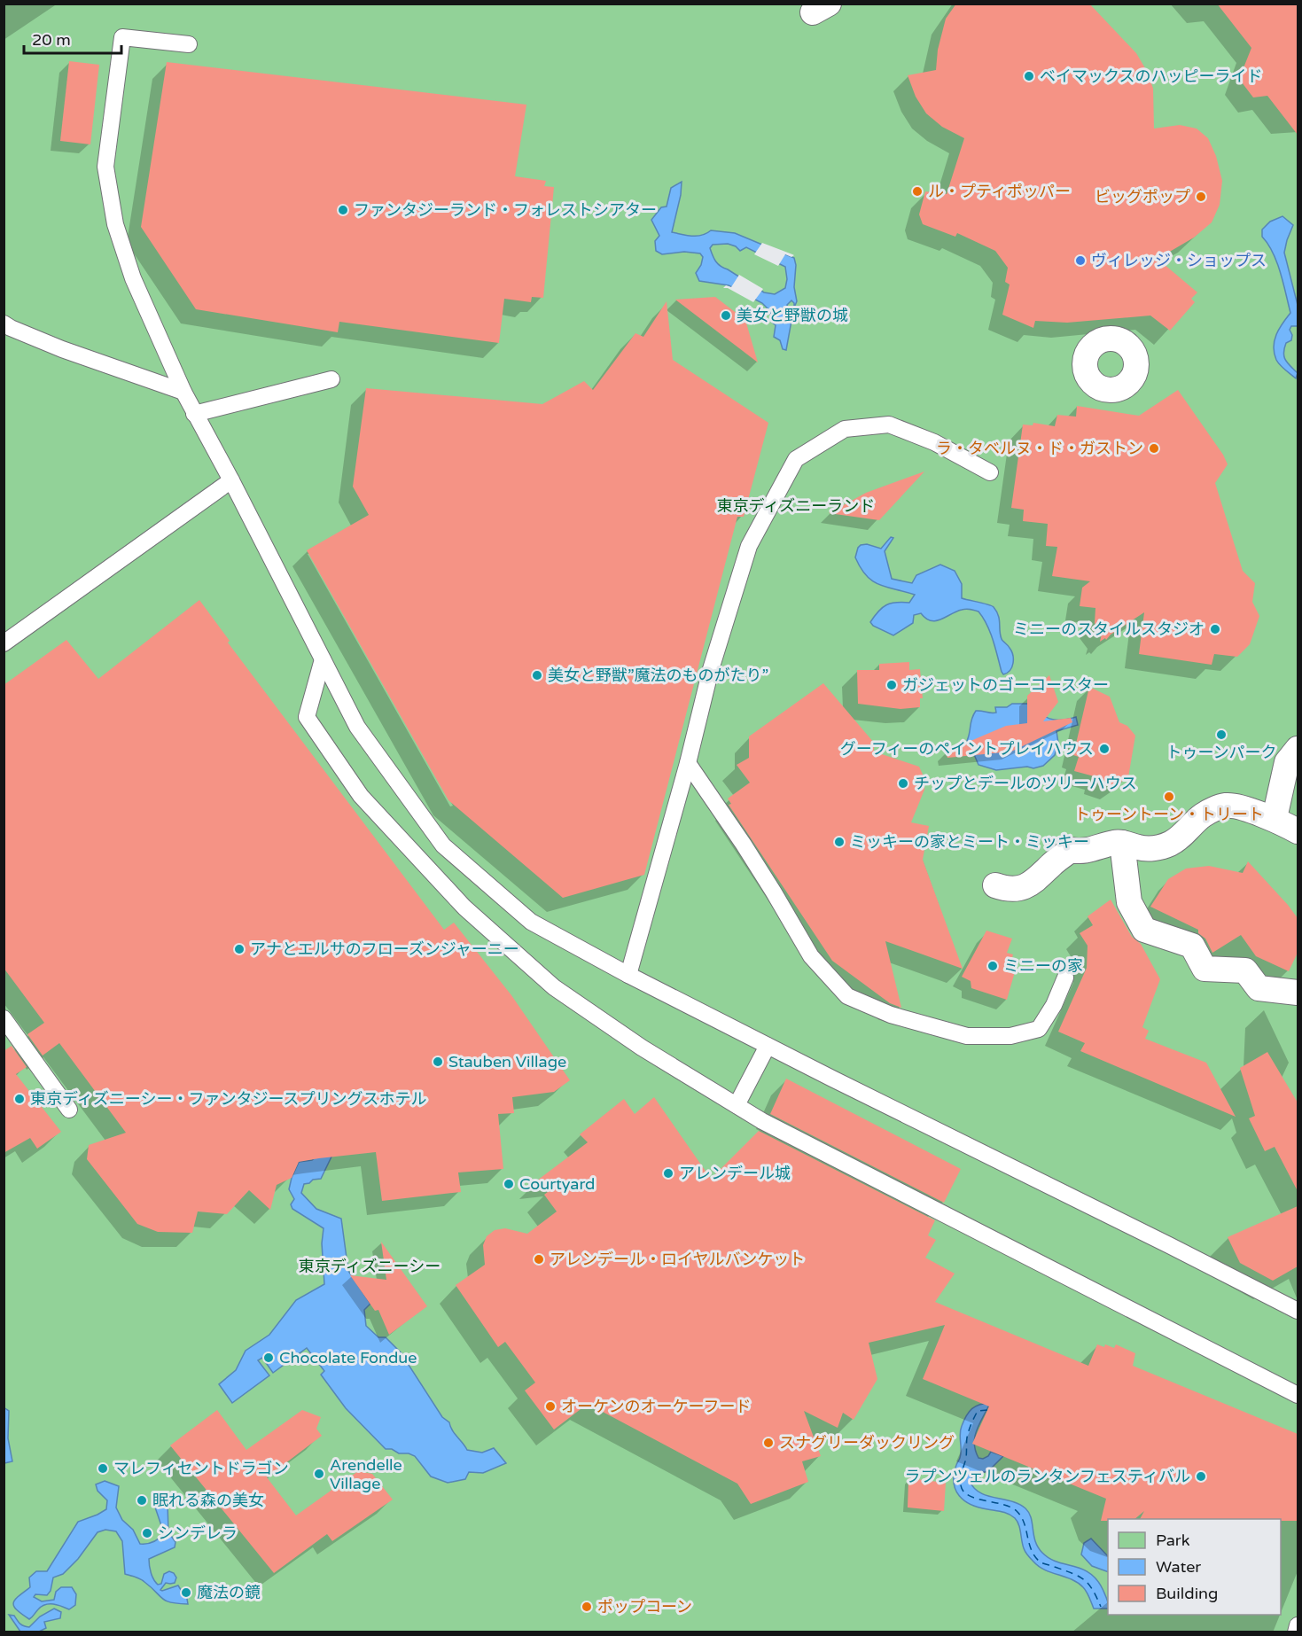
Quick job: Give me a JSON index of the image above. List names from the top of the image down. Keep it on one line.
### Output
{"parks":["東京ディズニーランド","東京ディズニーシー"],"places":["ベイマックスのハッピーライド","ル・プティポッパー","ビッグポップ","ファンタジーランド・フォレストシアター","ヴィレッジ・ショップス","美女と野獣の城","ラ・タベルヌ・ド・ガストン","ミニーのスタイルスタジオ","美女と野獣”魔法のものがたり”","ガジェットのゴーコースター","トゥーンパーク","グーフィーのペイントプレイハウス","チップとデールのツリーハウス","トゥーントーン・トリート","ミッキーの家とミート・ミッキー","アナとエルサのフローズンジャーニー","ミニーの家","Stauben Village","東京ディズニーシー・ファンタジースプリングスホテル","アレンデール城","Courtyard","アレンデール・ロイヤルバンケット","Chocolate Fondue","オーケンのオーケーフード","スナグリーダックリング","マレフィセントドラゴン","Arendelle Village","ラプンツェルのランタンフェスティバル","眠れる森の美女","シンデレラ","魔法の鏡","ポップコーン"],"legend":["Park","Water","Building"],"scale_bar":"20 m"}
